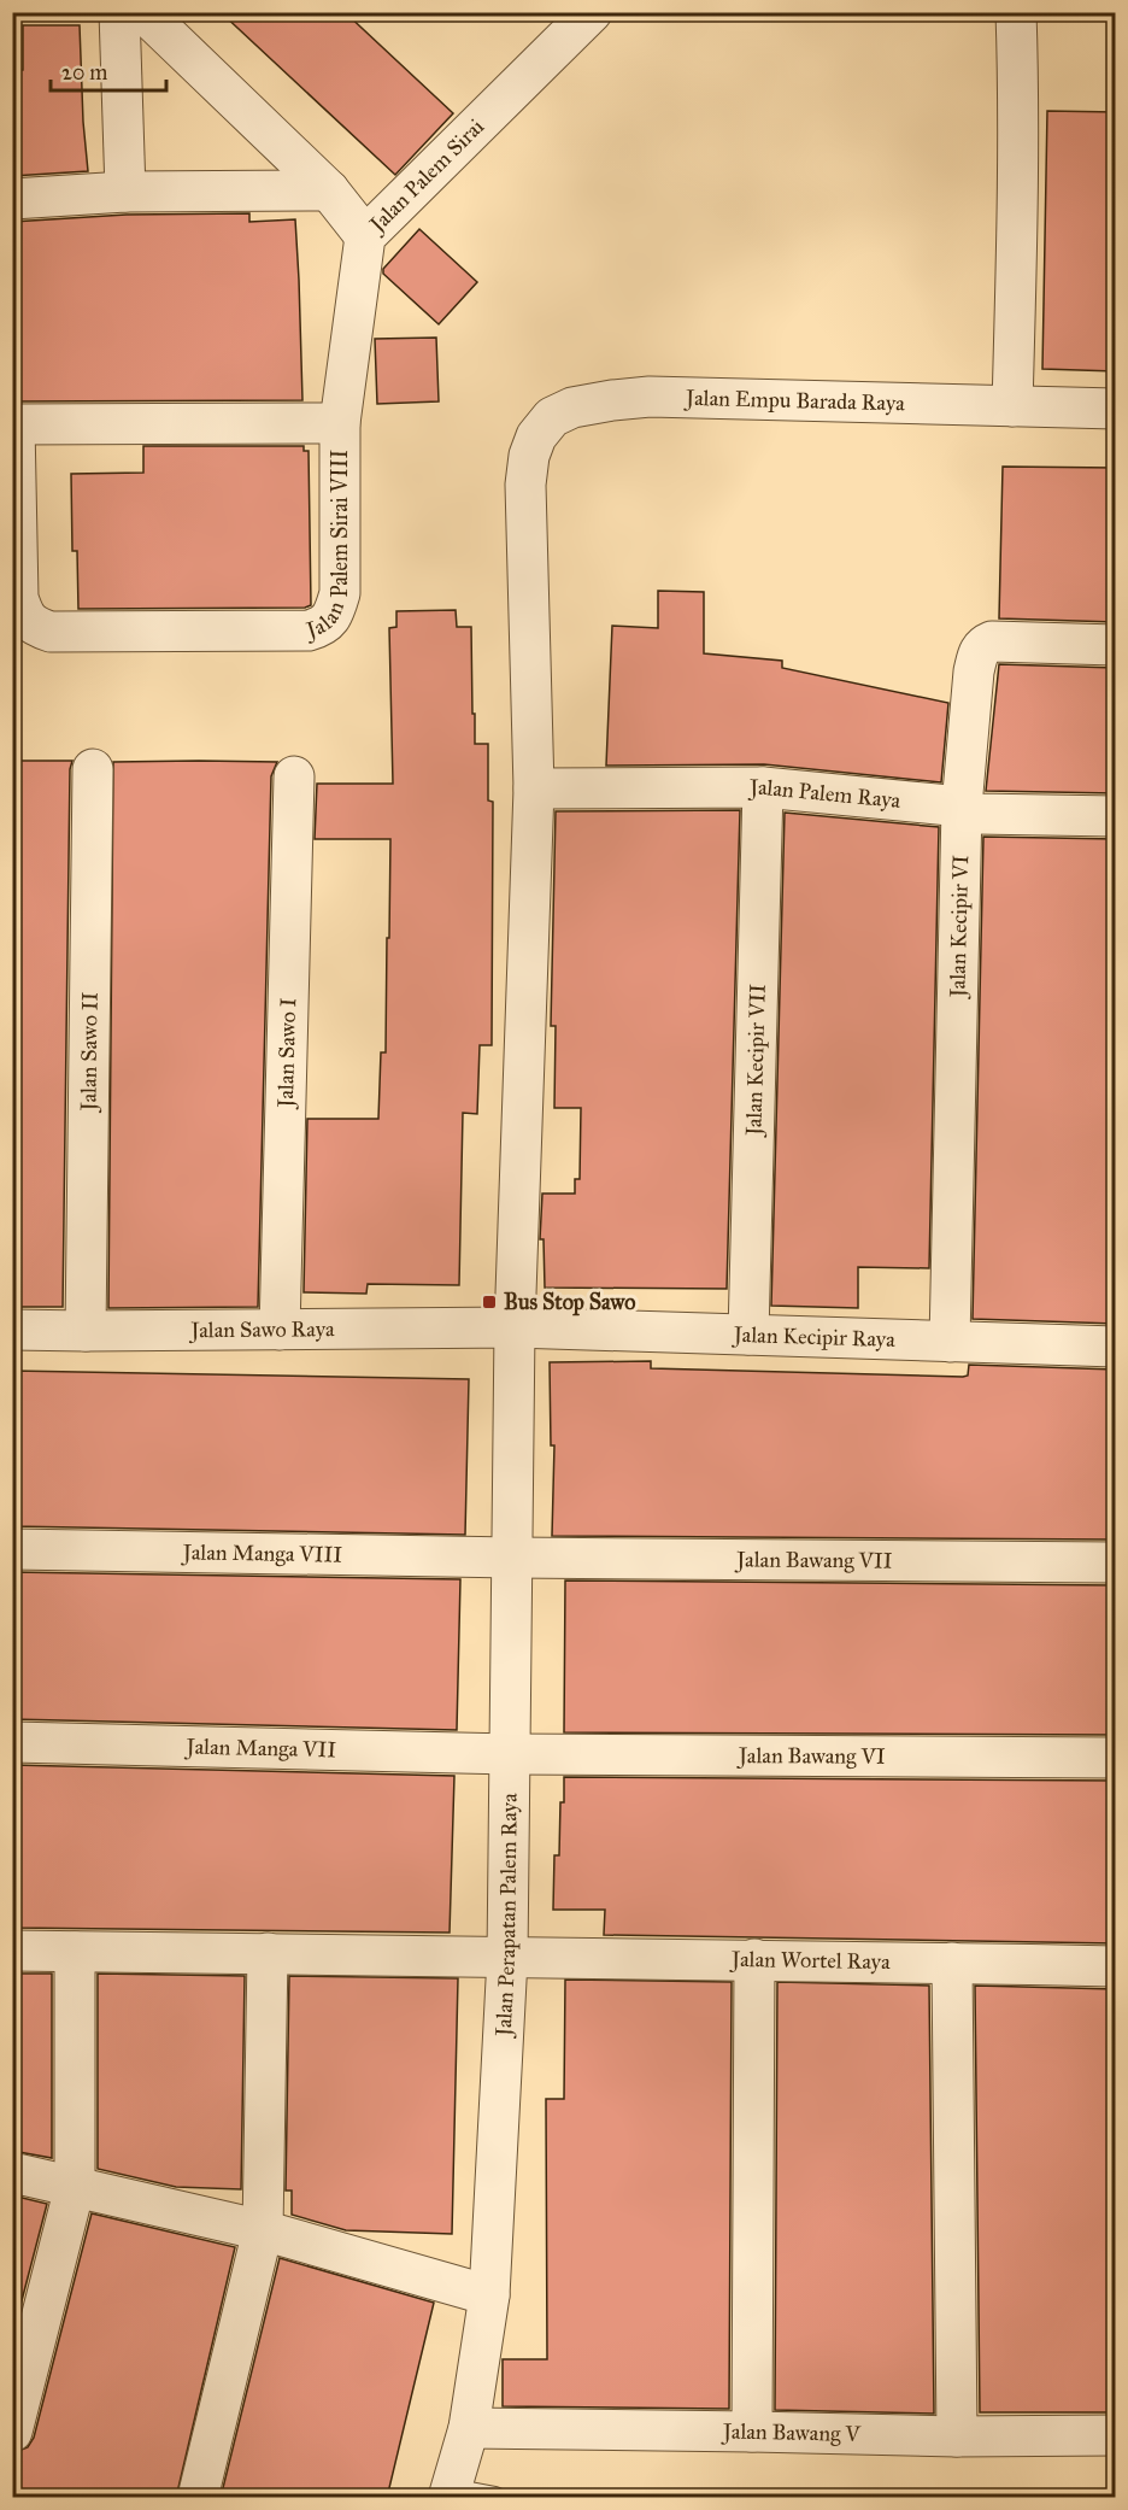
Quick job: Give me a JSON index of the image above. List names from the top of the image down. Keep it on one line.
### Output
{"streets":{"street":["Jalan Palem Sirai","Jalan Empu Barada Raya","Jalan Palem Sirai VIII","Jalan Palem Raya","Jalan Kecipir VI","Jalan Sawo II","Jalan Sawo I","Jalan Kecipir VII","Jalan Sawo Raya","Jalan Kecipir Raya","Jalan Manga VIII","Jalan Bawang VII","Jalan Manga VII","Jalan Bawang VI","Jalan Perapatan Palem Raya","Jalan Wortel Raya","Jalan Bawang V"]},"crossings":[["Jalan Palem Sirai","Jalan Palem Sirai VIII"],["Jalan Empu Barada Raya","Jalan Palem Raya"],["Jalan Empu Barada Raya","Jalan Perapatan Palem Raya"],["Jalan Palem Raya","Jalan Kecipir VI"],["Jalan Palem Raya","Jalan Kecipir VII"],["Jalan Palem Raya","Jalan Perapatan Palem Raya"],["Jalan Kecipir VI","Jalan Kecipir Raya"],["Jalan Sawo II","Jalan Sawo Raya"],["Jalan Sawo I","Jalan Sawo Raya"],["Jalan Kecipir VII","Jalan Kecipir Raya"],["Jalan Sawo Raya","Jalan Kecipir Raya"],["Jalan Sawo Raya","Jalan Perapatan Palem Raya"],["Jalan Kecipir Raya","Jalan Perapatan Palem Raya"],["Jalan Manga VIII","Jalan Bawang VII"],["Jalan Manga VIII","Jalan Perapatan Palem Raya"],["Jalan Bawang VII","Jalan Perapatan Palem Raya"],["Jalan Manga VII","Jalan Bawang VI"],["Jalan Manga VII","Jalan Perapatan Palem Raya"],["Jalan Bawang VI","Jalan Perapatan Palem Raya"],["Jalan Perapatan Palem Raya","Jalan Wortel Raya"],["Jalan Perapatan Palem Raya","Jalan Bawang V"]],"places":{"transit":["Bus Stop Sawo"]},"scale_bar":"20 m"}
